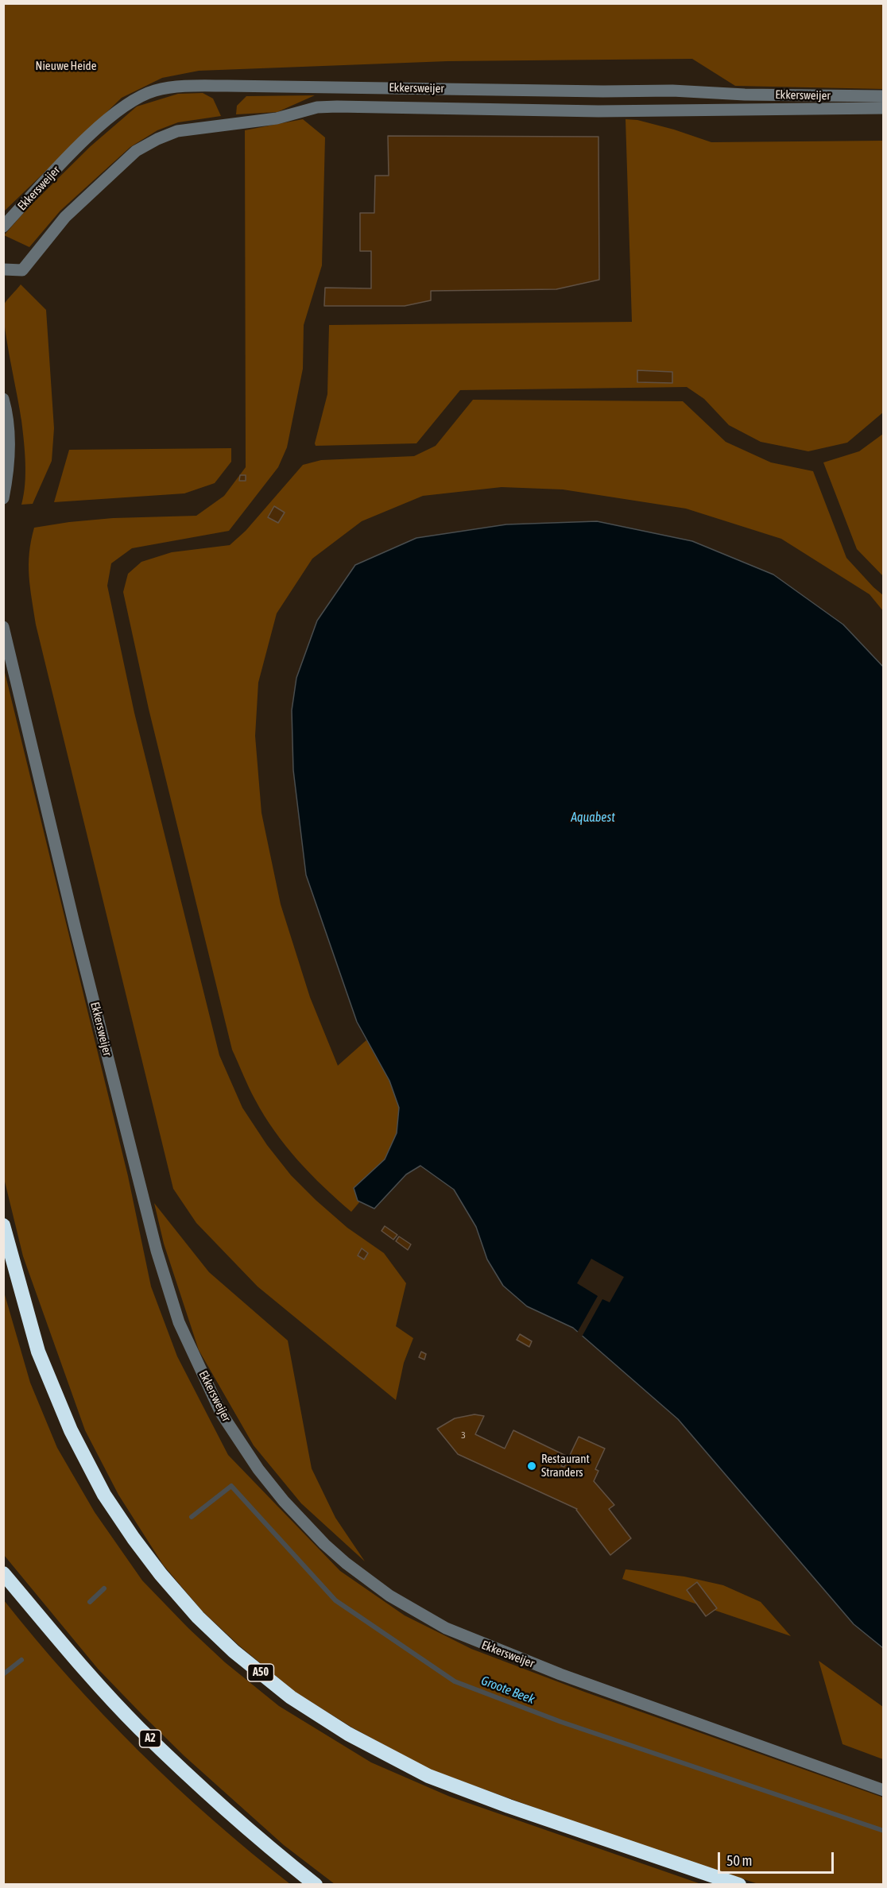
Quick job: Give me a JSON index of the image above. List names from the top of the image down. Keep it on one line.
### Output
{"streets":{"highway":["A50","A2"],"street":["Ekkersweijer"]},"water":["Aquabest","Groote Beek"],"parks":["Nieuwe Heide"],"places":["Restaurant Stranders"],"house_numbers":["3"],"scale_bar":"50 m"}
